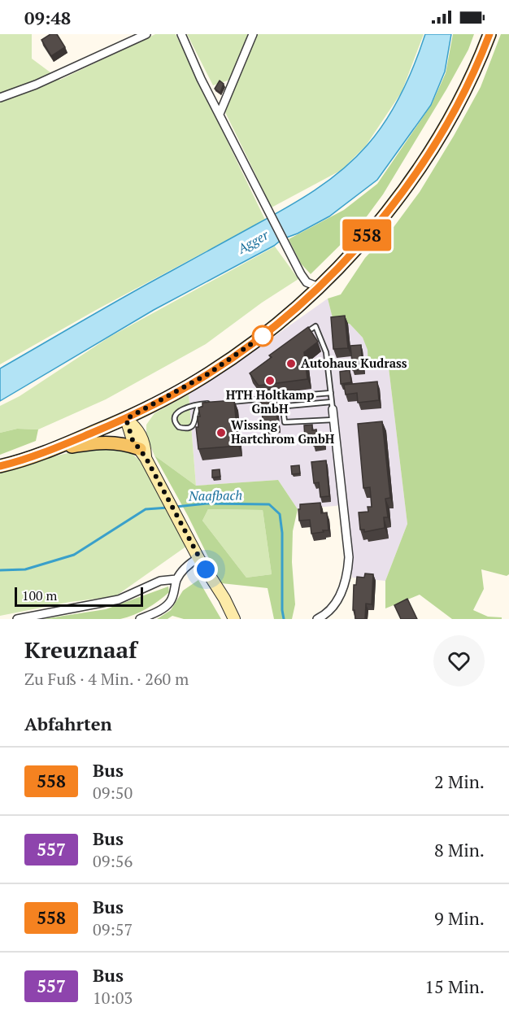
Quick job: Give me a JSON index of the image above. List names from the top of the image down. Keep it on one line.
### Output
{"water":["Agger","Naafbach"],"places":["Autohaus Kudrass","HTH Holtkamp GmbH","Wissing Hartchrom GmbH"],"lines":["bus line 558"],"scale_bar":"100 m","page":{"status":"09:48","on_map":"558","scale":"100 m","heading":[["Kreuznaaf","Zu Fuß · 4 Min. · 260 m"],"Abfahrten"],"list":[{"mark":"558","name":"Bus","note":"09:50","value":"2 Min."},{"mark":"557","name":"Bus","note":"09:56","value":"8 Min."},{"mark":"558","name":"Bus","note":"09:57","value":"9 Min."},{"mark":"557","name":"Bus","note":"10:03","value":"15 Min."}]}}
